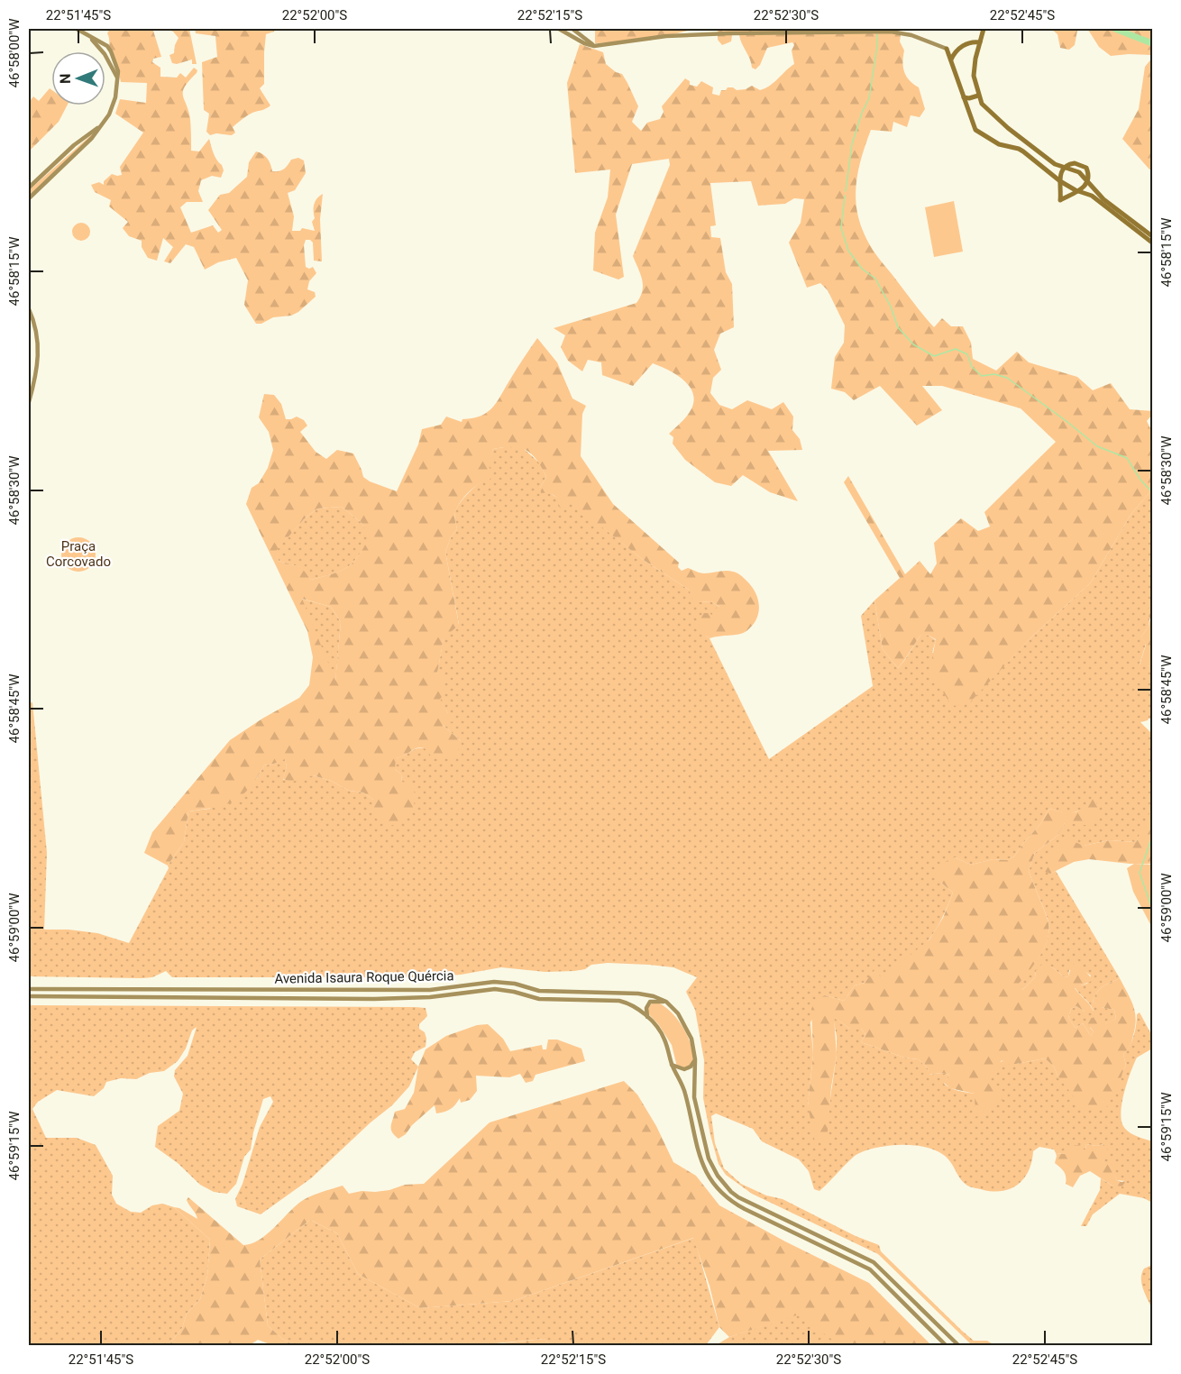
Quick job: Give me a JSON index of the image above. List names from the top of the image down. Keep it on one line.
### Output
{"streets":{"main road":["Avenida Isaura Roque Quércia"]},"parks":["Praça Corcovado"],"north":"left","coordinates":["22°51'45\"S","22°52'00\"S","22°52'15\"S","22°52'30\"S","22°52'45\"S","46°58'00\"W","46°58'15\"W","46°58'30\"W","46°58'45\"W","46°59'00\"W","46°59'15\"W"]}
